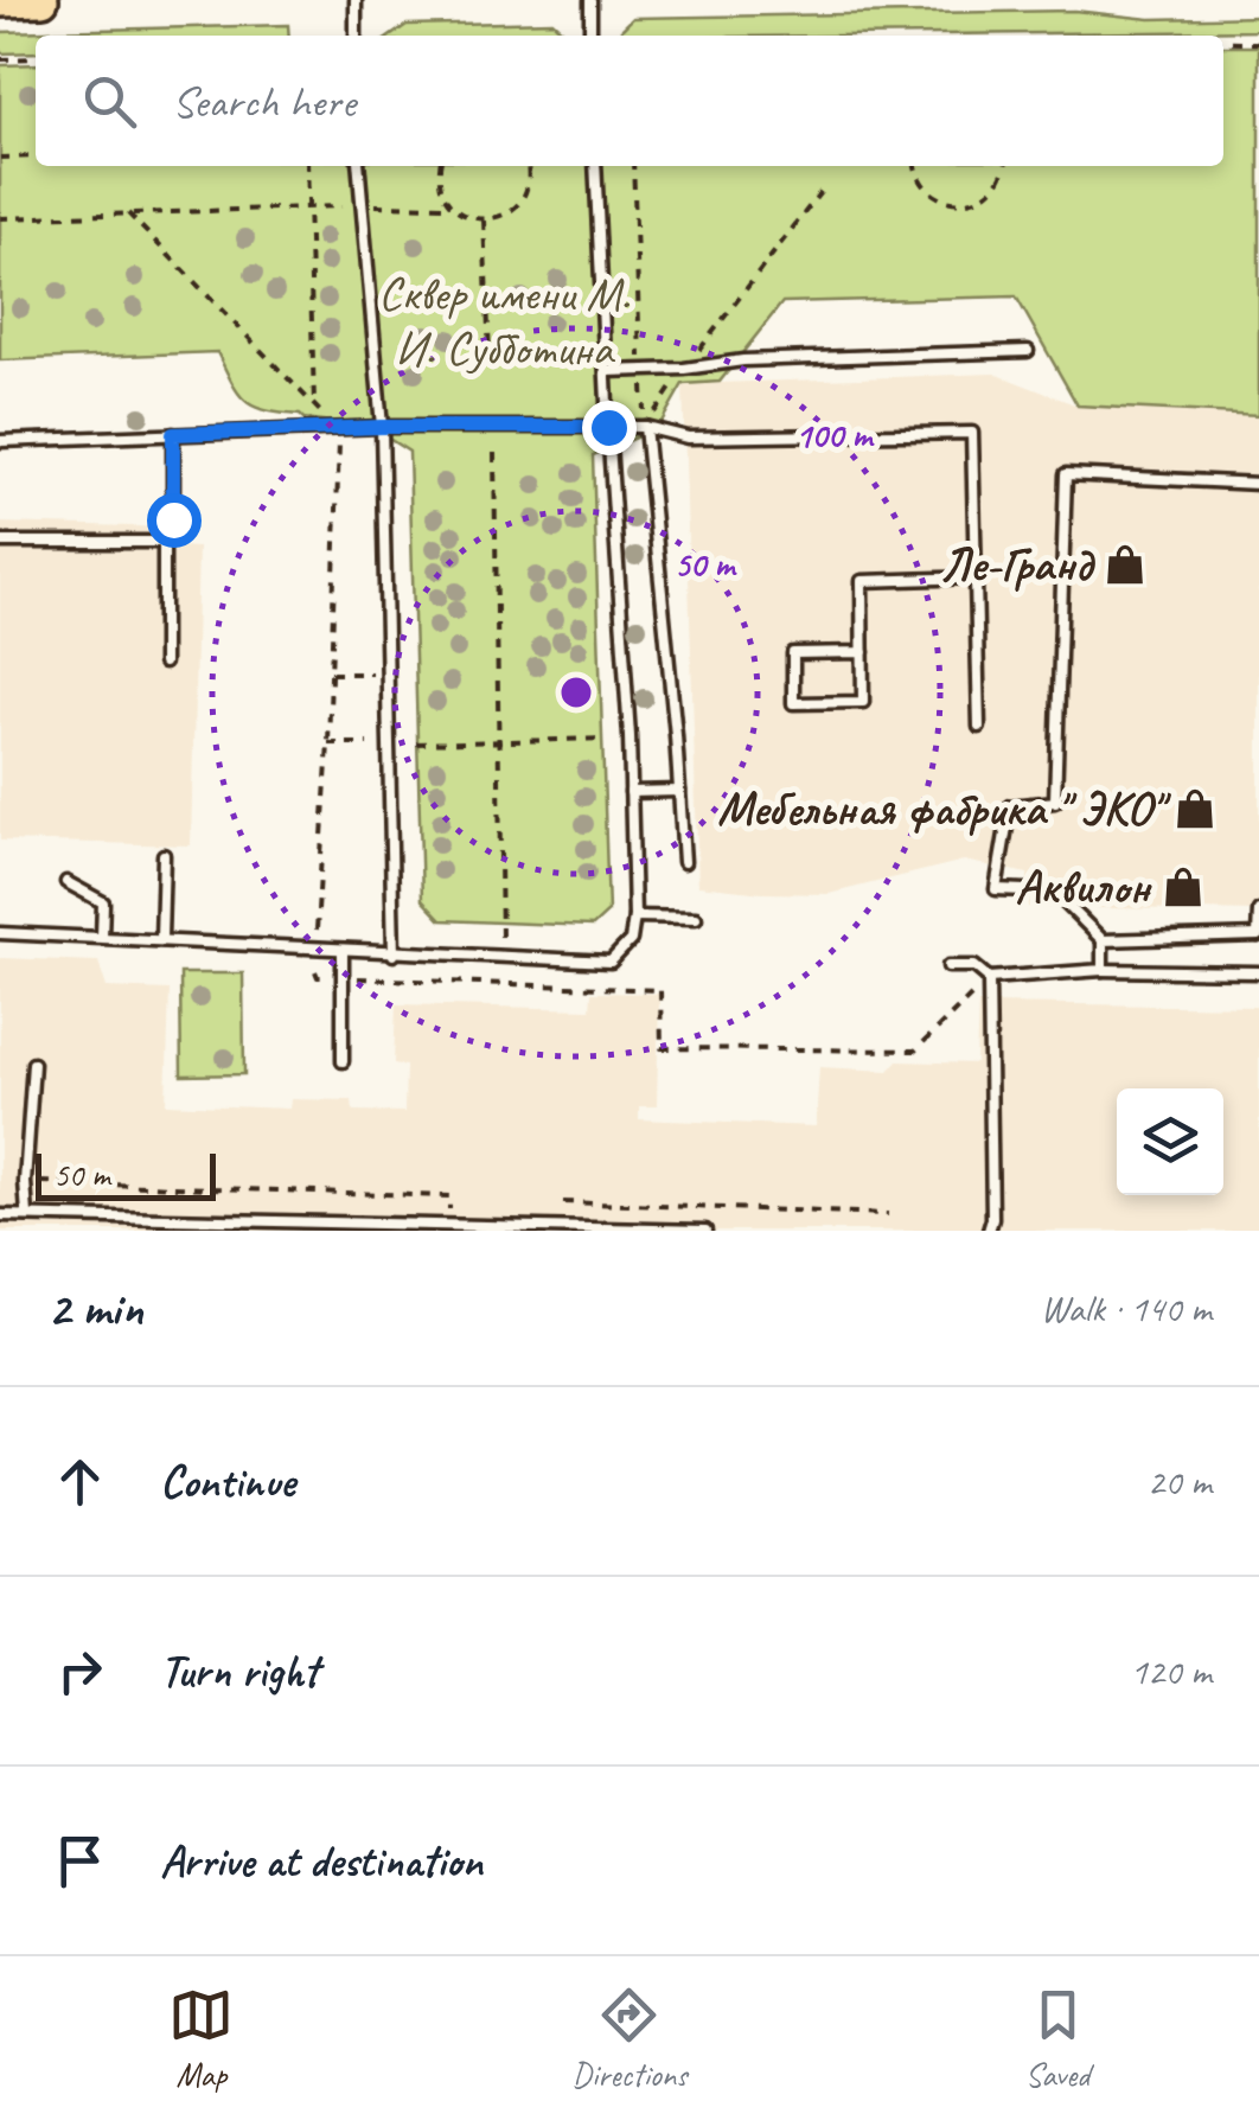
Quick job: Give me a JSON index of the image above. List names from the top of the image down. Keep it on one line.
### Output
{"parks":["Сквер имени М. И. Субботина"],"places":{"shop":["Ле-Гранд","Мебельная фабрика \" ЭКО\"","Аквилон"]},"scale_bar":"50 m","page":{"search":"Search here","scale":"50 m","heading":["2 min","Walk · 140 m"],"list":[["Continue","20 m"],["Turn right","120 m"],"Arrive at destination"],"nav":["Map","Directions","Saved"]},"rings":["100 m","50 m"]}
